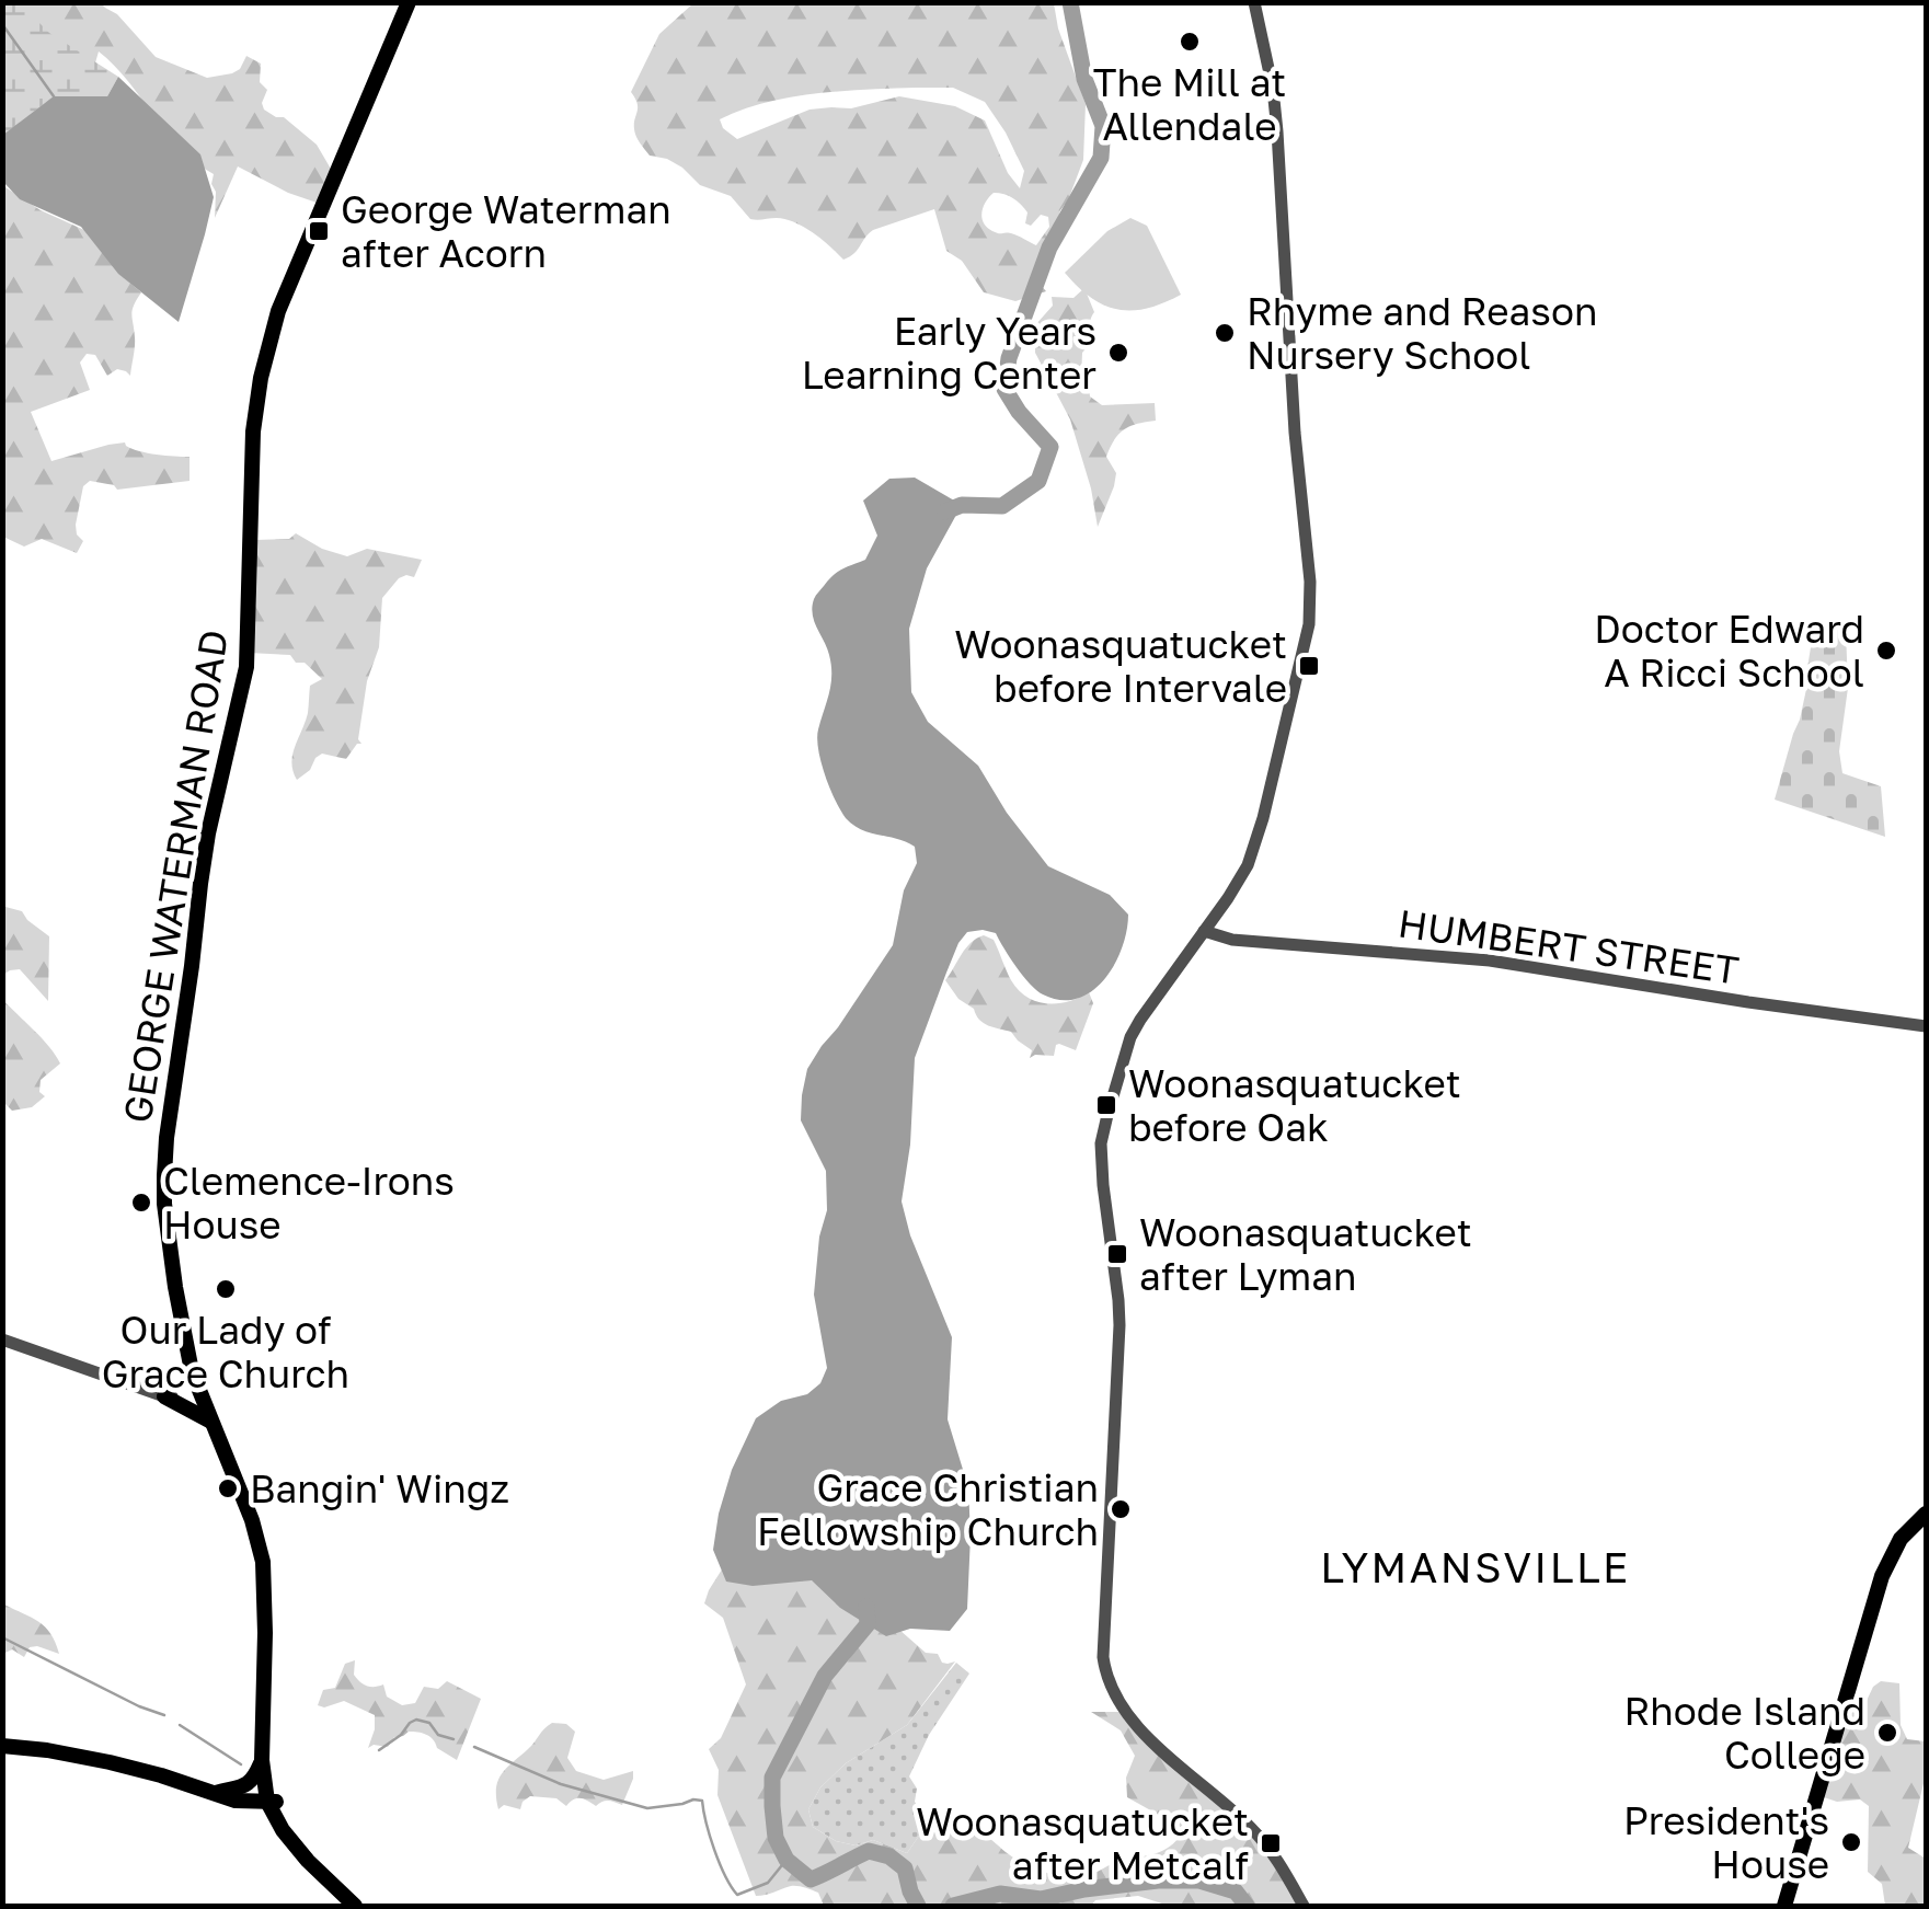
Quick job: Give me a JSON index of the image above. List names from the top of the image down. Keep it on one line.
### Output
{"streets":{"main road":["GEORGE WATERMAN ROAD"],"street":["HUMBERT STREET"]},"districts":["LYMANSVILLE"],"places":{"other":["The Mill at Allendale","Rhyme and Reason Nursery School","Early Years Learning Center","Doctor Edward A Ricci School","Clemence-Irons House","Our Lady of Grace Church","Bangin' Wingz","Grace Christian Fellowship Church","Rhode Island College","President's House"],"transit":["George Waterman after Acorn","Woonasquatucket before Intervale","Woonasquatucket before Oak","Woonasquatucket after Lyman","Woonasquatucket after Metcalf"]}}
